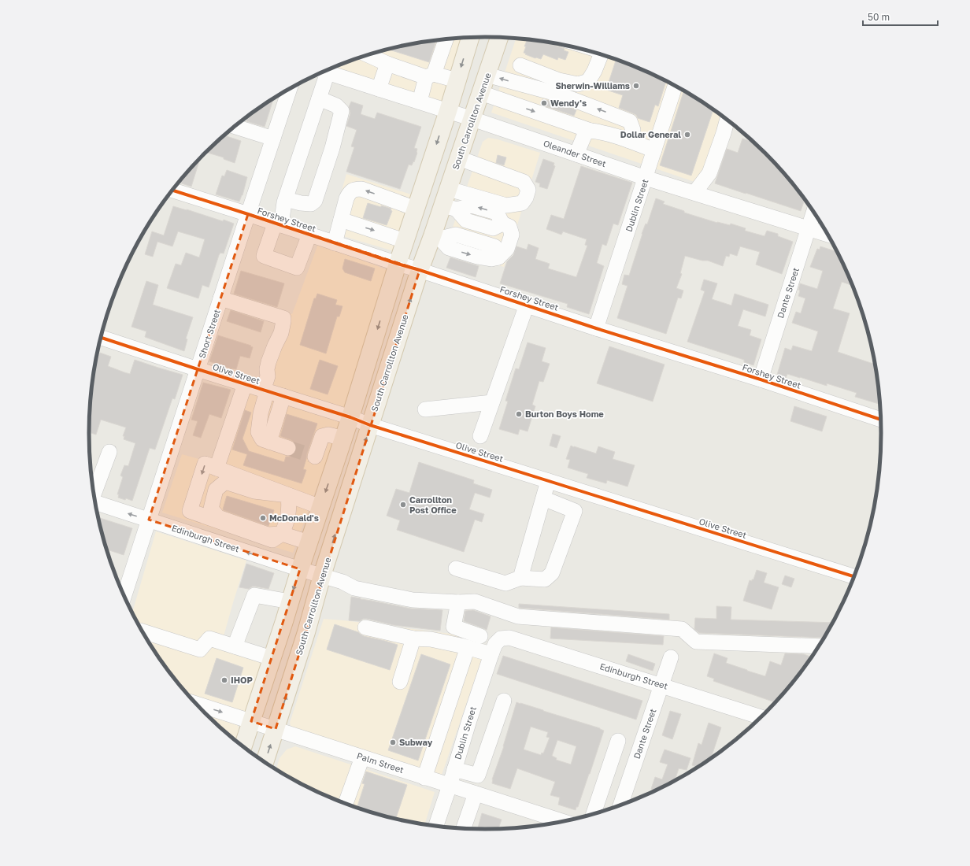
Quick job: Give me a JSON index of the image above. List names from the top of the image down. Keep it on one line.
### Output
{"streets":{"main road":["South Carrollton Avenue"],"street":["Oleander Street","Dublin Street","Forshey Street","Dante Street","Short Street","Olive Street","Edinburgh Street","Palm Street"]},"crossings":[["South Carrollton Avenue","Oleander Street"],["South Carrollton Avenue","Forshey Street"],["South Carrollton Avenue","Olive Street"],["South Carrollton Avenue","Edinburgh Street"],["South Carrollton Avenue","Palm Street"],["Oleander Street","Dublin Street"],["Oleander Street","Dante Street"],["Dublin Street","Forshey Street"],["Dublin Street","Edinburgh Street"],["Dublin Street","Palm Street"],["Forshey Street","Dante Street"],["Forshey Street","Short Street"],["Dante Street","Edinburgh Street"],["Short Street","Olive Street"],["Short Street","Edinburgh Street"]],"places":["Sherwin-Williams","Wendy's","Dollar General","Burton Boys Home","Carrollton Post Office","McDonald's","IHOP","Subway"],"scale_bar":"50 m"}
